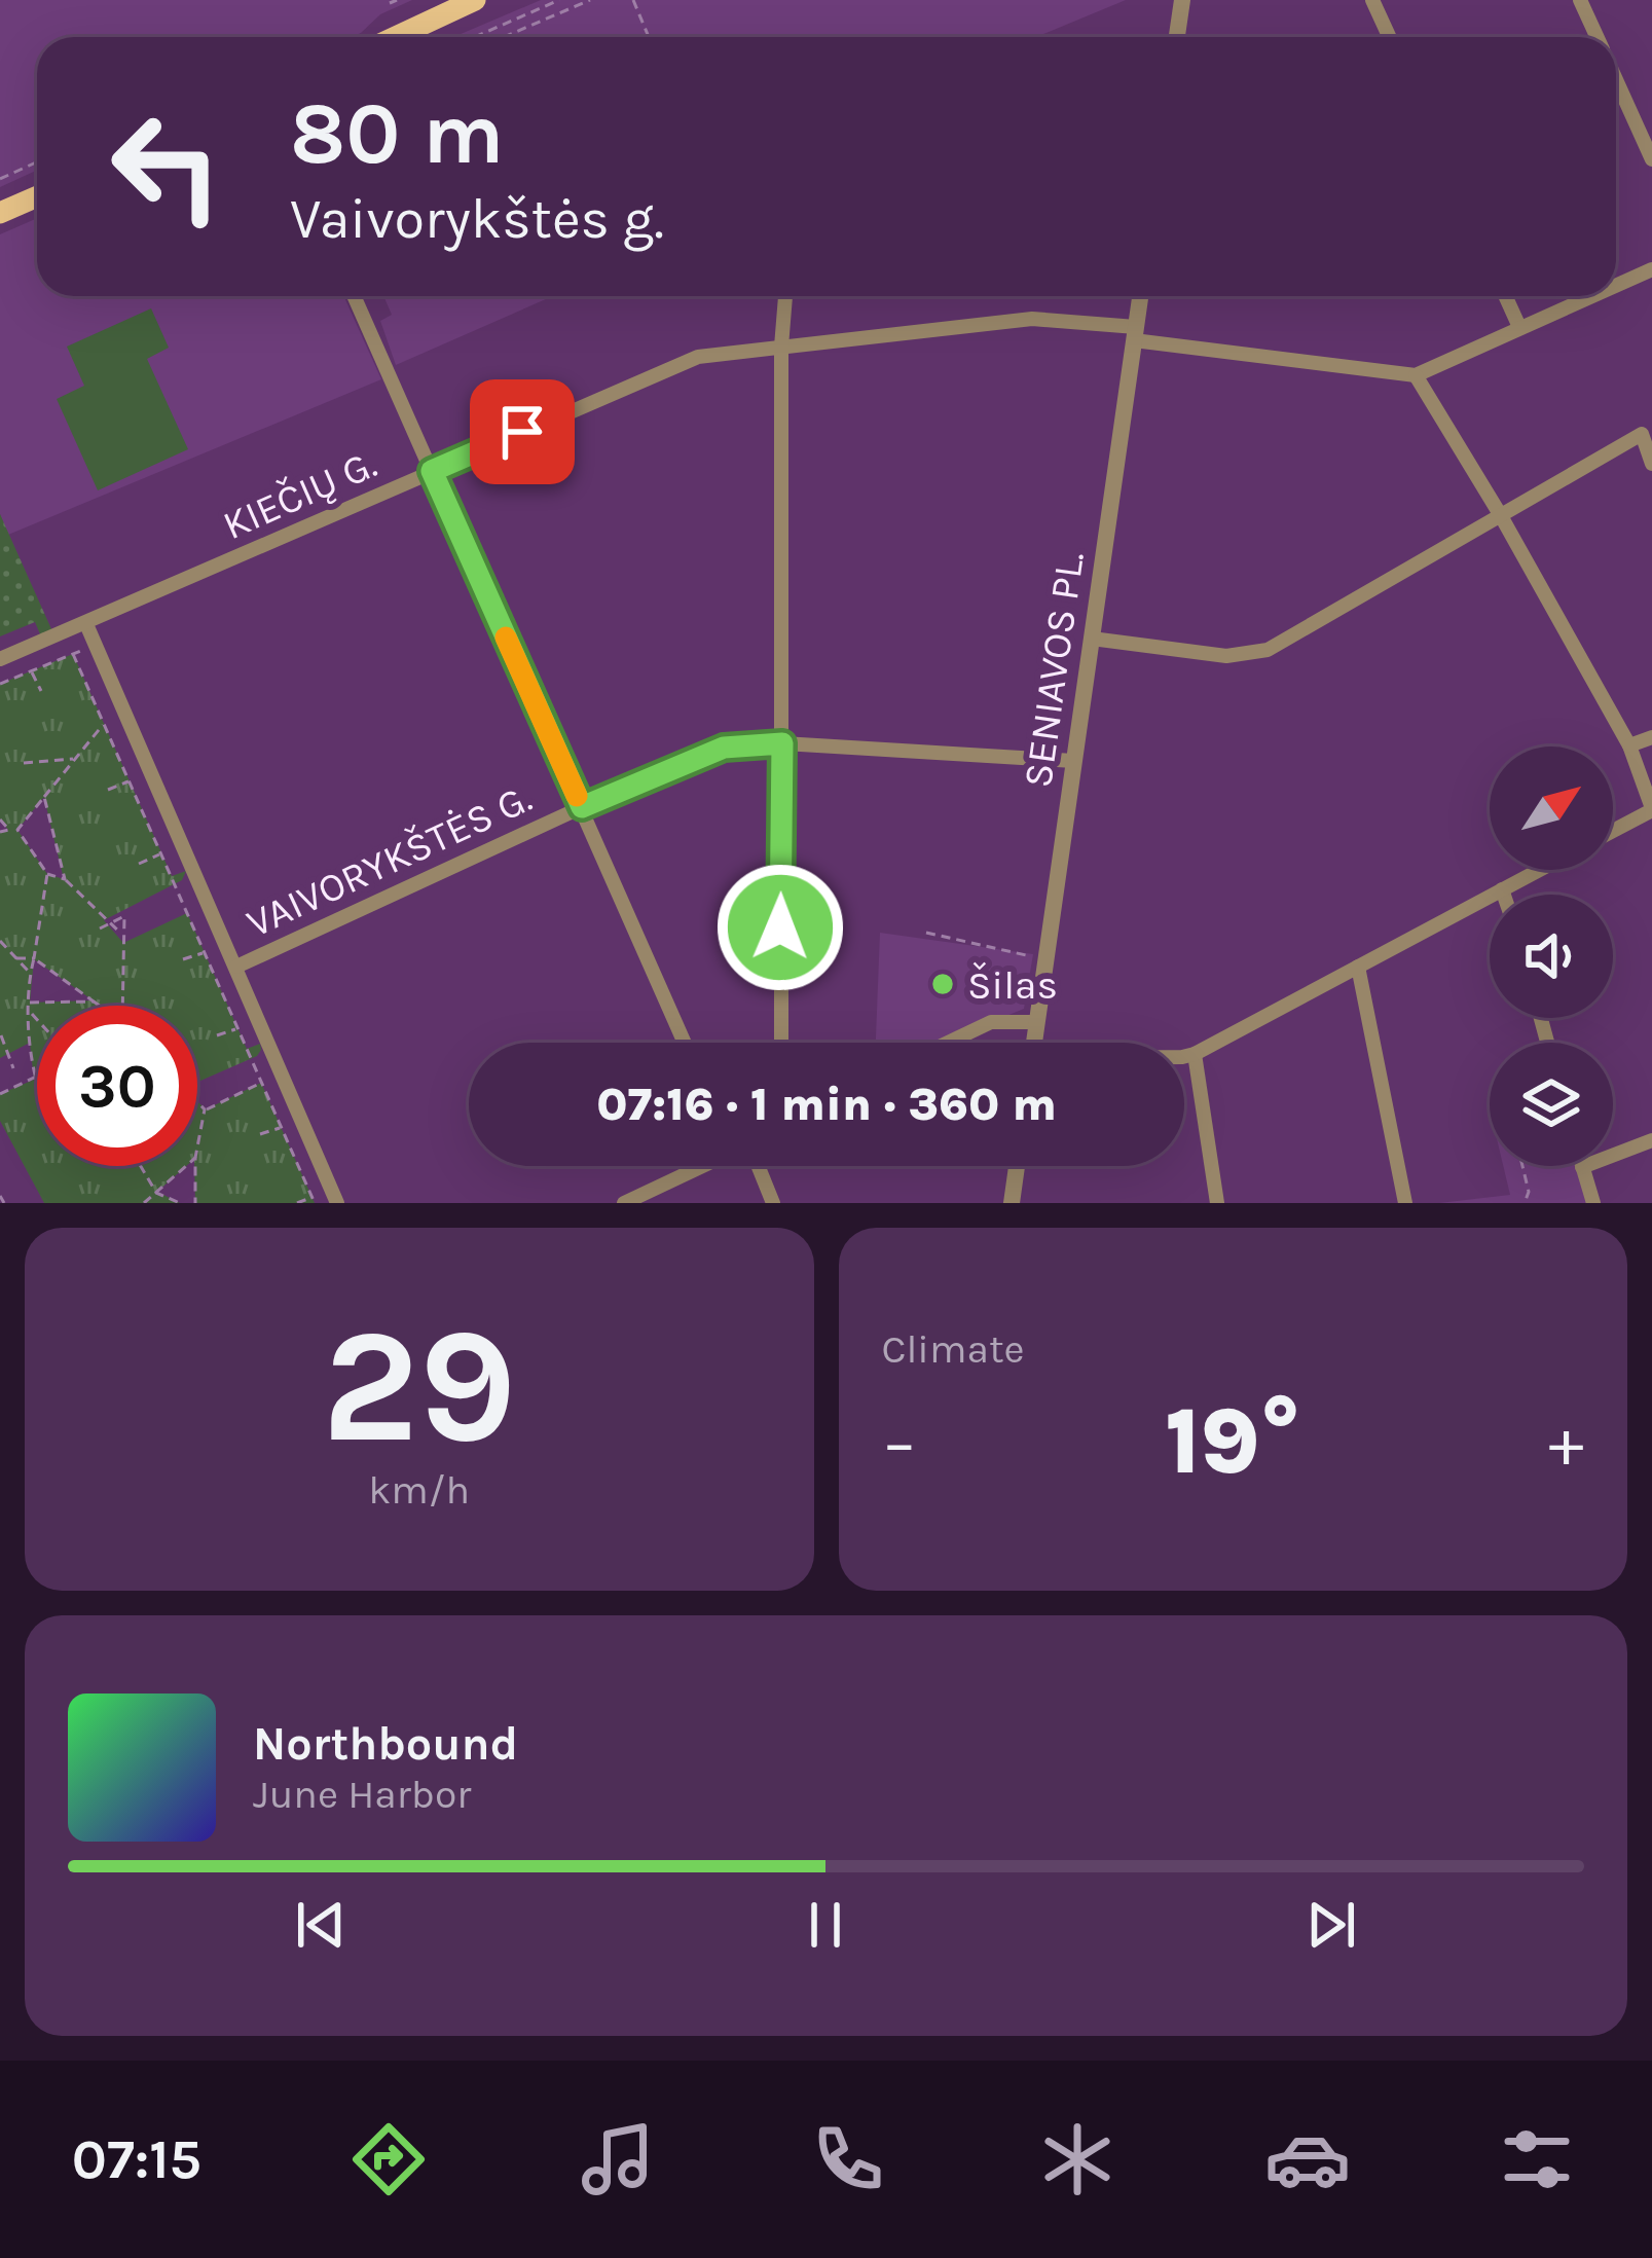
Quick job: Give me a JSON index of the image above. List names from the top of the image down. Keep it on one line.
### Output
{"streets":{"street":["KIEČIŲ G.","SENIAVOS PL.","VAIVORYKŠTĖS G."]},"crossings":[["KIEČIŲ G.","SENIAVOS PL."],["SENIAVOS PL.","VAIVORYKŠTĖS G."]],"places":["Šilas"],"north":"top right","page":{"turn":["80 m","Vaivorykštės g."],"limit":"30","trip":"07:16 · 1 min · 360 m","tile":[["29","km/h"],"Climate"],"heat":["−","19°","+"],"song":["Northbound","June Harbor"],"tabs":"07:15"}}
